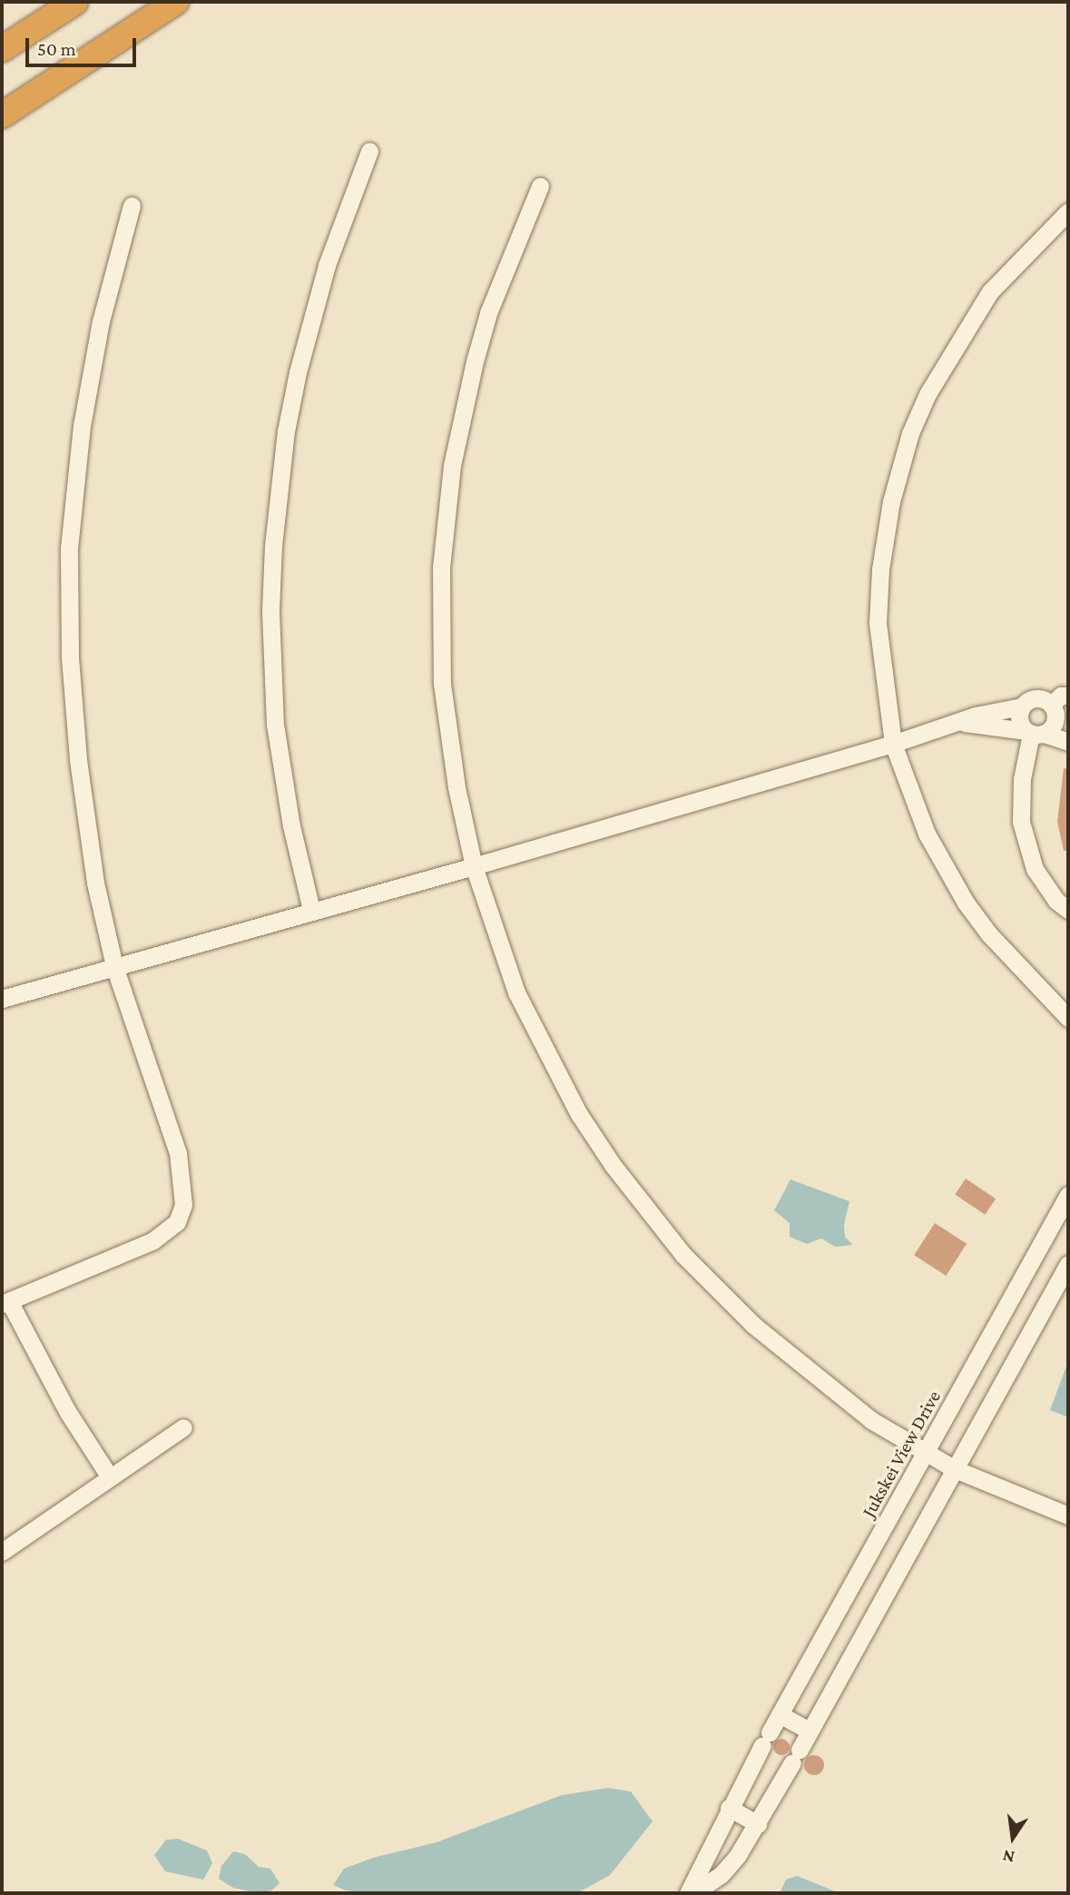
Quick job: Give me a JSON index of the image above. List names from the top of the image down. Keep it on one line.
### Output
{"streets":{"street":["Jukskei View Drive"]},"scale_bar":"50 m","north":"bottom"}
